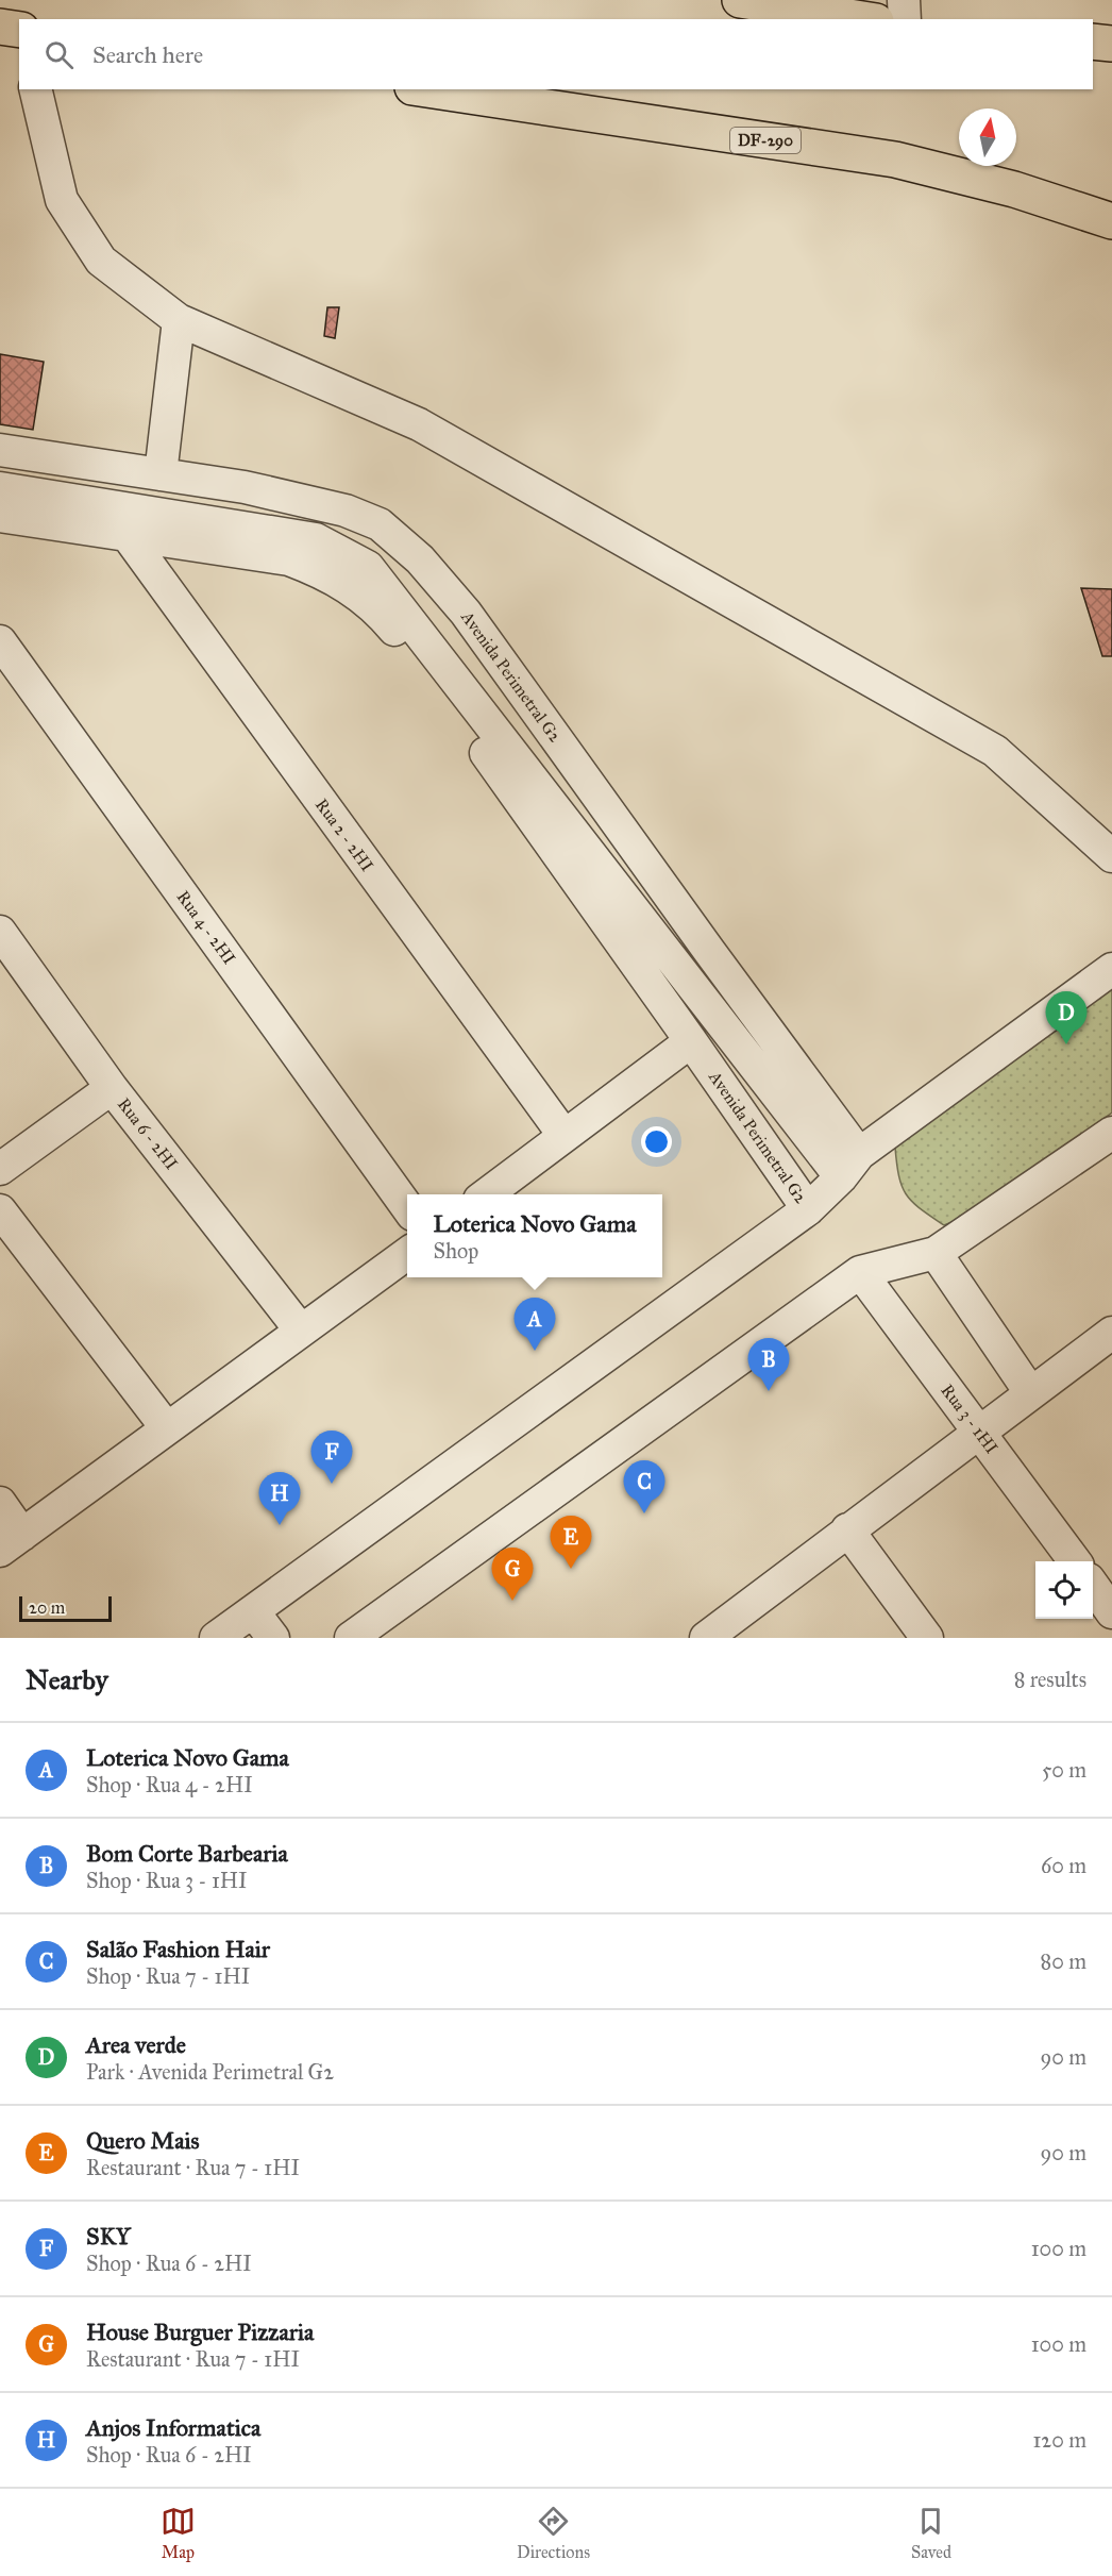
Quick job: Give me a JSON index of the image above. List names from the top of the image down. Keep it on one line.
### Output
{"streets":{"highway":["DF-290"],"street":["Avenida Perimetral G2","Rua 2 - 2HI","Rua 4 - 2HI","Rua 6 - 2HI","Rua 3 - 1HI"]},"crossings":[["Avenida Perimetral G2","Rua 2 - 2HI"]],"scale_bar":"20 m","north":"top","page":{"search":"Search here","pins":["D","A","B","F","C","H","E","G"],"popup":["Loterica Novo Gama","Shop"],"scale":"20 m","heading":["Nearby","8 results"],"list":[{"mark":"A","name":"Loterica Novo Gama","note":"Shop · Rua 4 - 2HI","value":"50 m"},{"mark":"B","name":"Bom Corte Barbearia","note":"Shop · Rua 3 - 1HI","value":"60 m"},{"mark":"C","name":"Salão Fashion Hair","note":"Shop · Rua 7 - 1HI","value":"80 m"},{"mark":"D","name":"Area verde","note":"Park · Avenida Perimetral G2","value":"90 m"},{"mark":"E","name":"Quero Mais","note":"Restaurant · Rua 7 - 1HI","value":"90 m"},{"mark":"F","name":"SKY","note":"Shop · Rua 6 - 2HI","value":"100 m"},{"mark":"G","name":"House Burguer Pizzaria","note":"Restaurant · Rua 7 - 1HI","value":"100 m"},{"mark":"H","name":"Anjos Informatica","note":"Shop · Rua 6 - 2HI","value":"120 m"}],"nav":["Map","Directions","Saved"]}}
